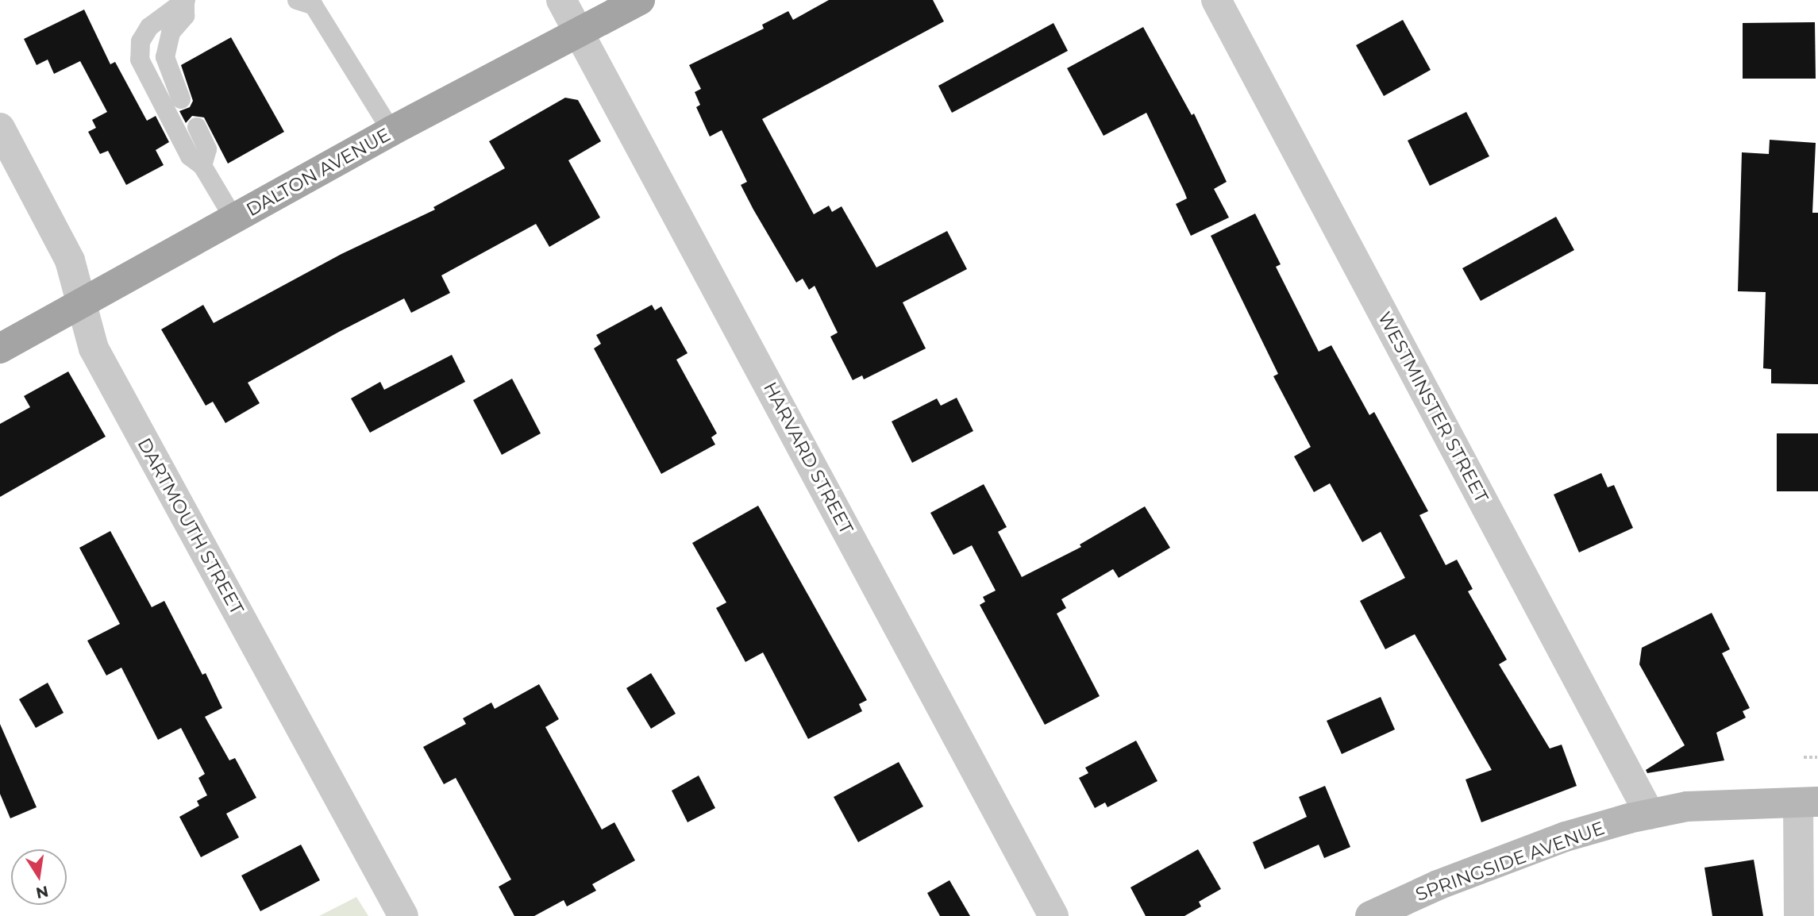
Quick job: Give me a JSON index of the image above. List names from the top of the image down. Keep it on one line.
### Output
{"streets":{"main road":["DALTON AVENUE"],"street":["WESTMINSTER STREET","HARVARD STREET","DARTMOUTH STREET","SPRINGSIDE AVENUE"]},"crossings":[["DALTON AVENUE","HARVARD STREET"],["DALTON AVENUE","DARTMOUTH STREET"],["WESTMINSTER STREET","SPRINGSIDE AVENUE"]],"north":"bottom"}
